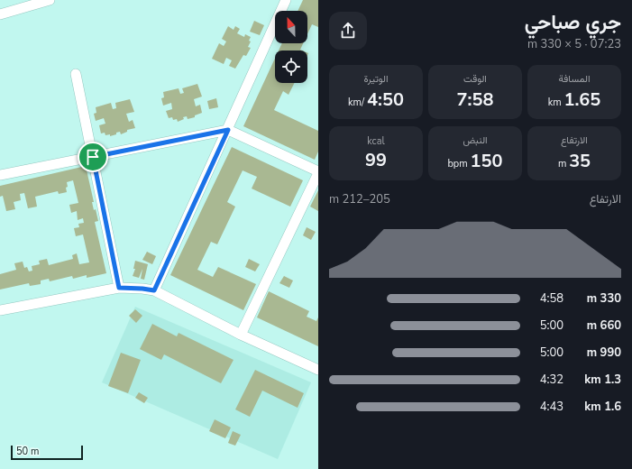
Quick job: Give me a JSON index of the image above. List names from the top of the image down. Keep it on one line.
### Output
{"scale_bar":"50 m","north":"top","page":{"heading":["جري صباحي","07:23 · 5 × 330 m"],"stats":[["المسافة","1.65 km"],["الوقت","7:58"],["الوتيرة","4:50 /km"],["الارتفاع","35 m"],["النبض","150 bpm"],["kcal","99"]],"chart":["الارتفاع","205–212 m"],"list":[{"name":"330 m","note":"4:58"},{"name":"660 m","note":"5:00"},{"name":"990 m","note":"5:00"},{"name":"1.3 km","note":"4:32"},{"name":"1.6 km","note":"4:43"}],"scale":"50 m"}}
